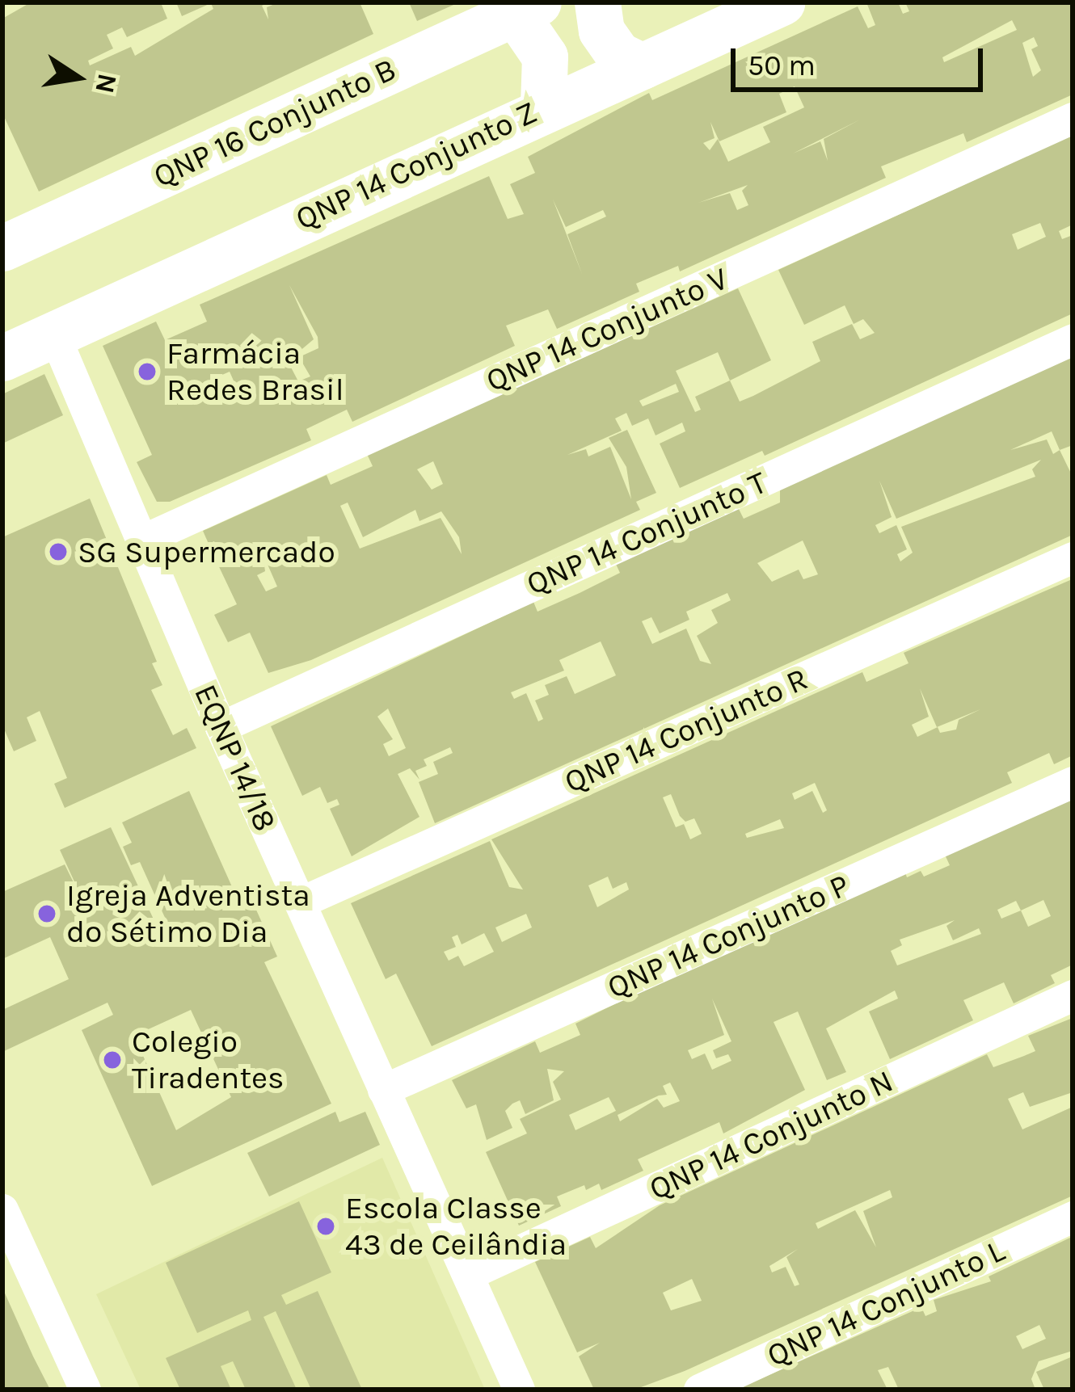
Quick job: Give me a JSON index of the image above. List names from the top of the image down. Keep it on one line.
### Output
{"streets":{"street":["QNP 16 Conjunto B","QNP 14 Conjunto Z","QNP 14 Conjunto V","QNP 14 Conjunto T","QNP 14 Conjunto R","EQNP 14/18","QNP 14 Conjunto P","QNP 14 Conjunto N","QNP 14 Conjunto L"]},"crossings":[["QNP 14 Conjunto Z","EQNP 14/18"],["QNP 14 Conjunto V","EQNP 14/18"],["QNP 14 Conjunto T","EQNP 14/18"],["QNP 14 Conjunto R","EQNP 14/18"],["EQNP 14/18","QNP 14 Conjunto P"],["EQNP 14/18","QNP 14 Conjunto N"]],"places":["Farmácia Redes Brasil","SG Supermercado","Igreja Adventista do Sétimo Dia","Colegio Tiradentes","Escola Classe 43 de Ceilândia"],"scale_bar":"50 m","north":"right"}
